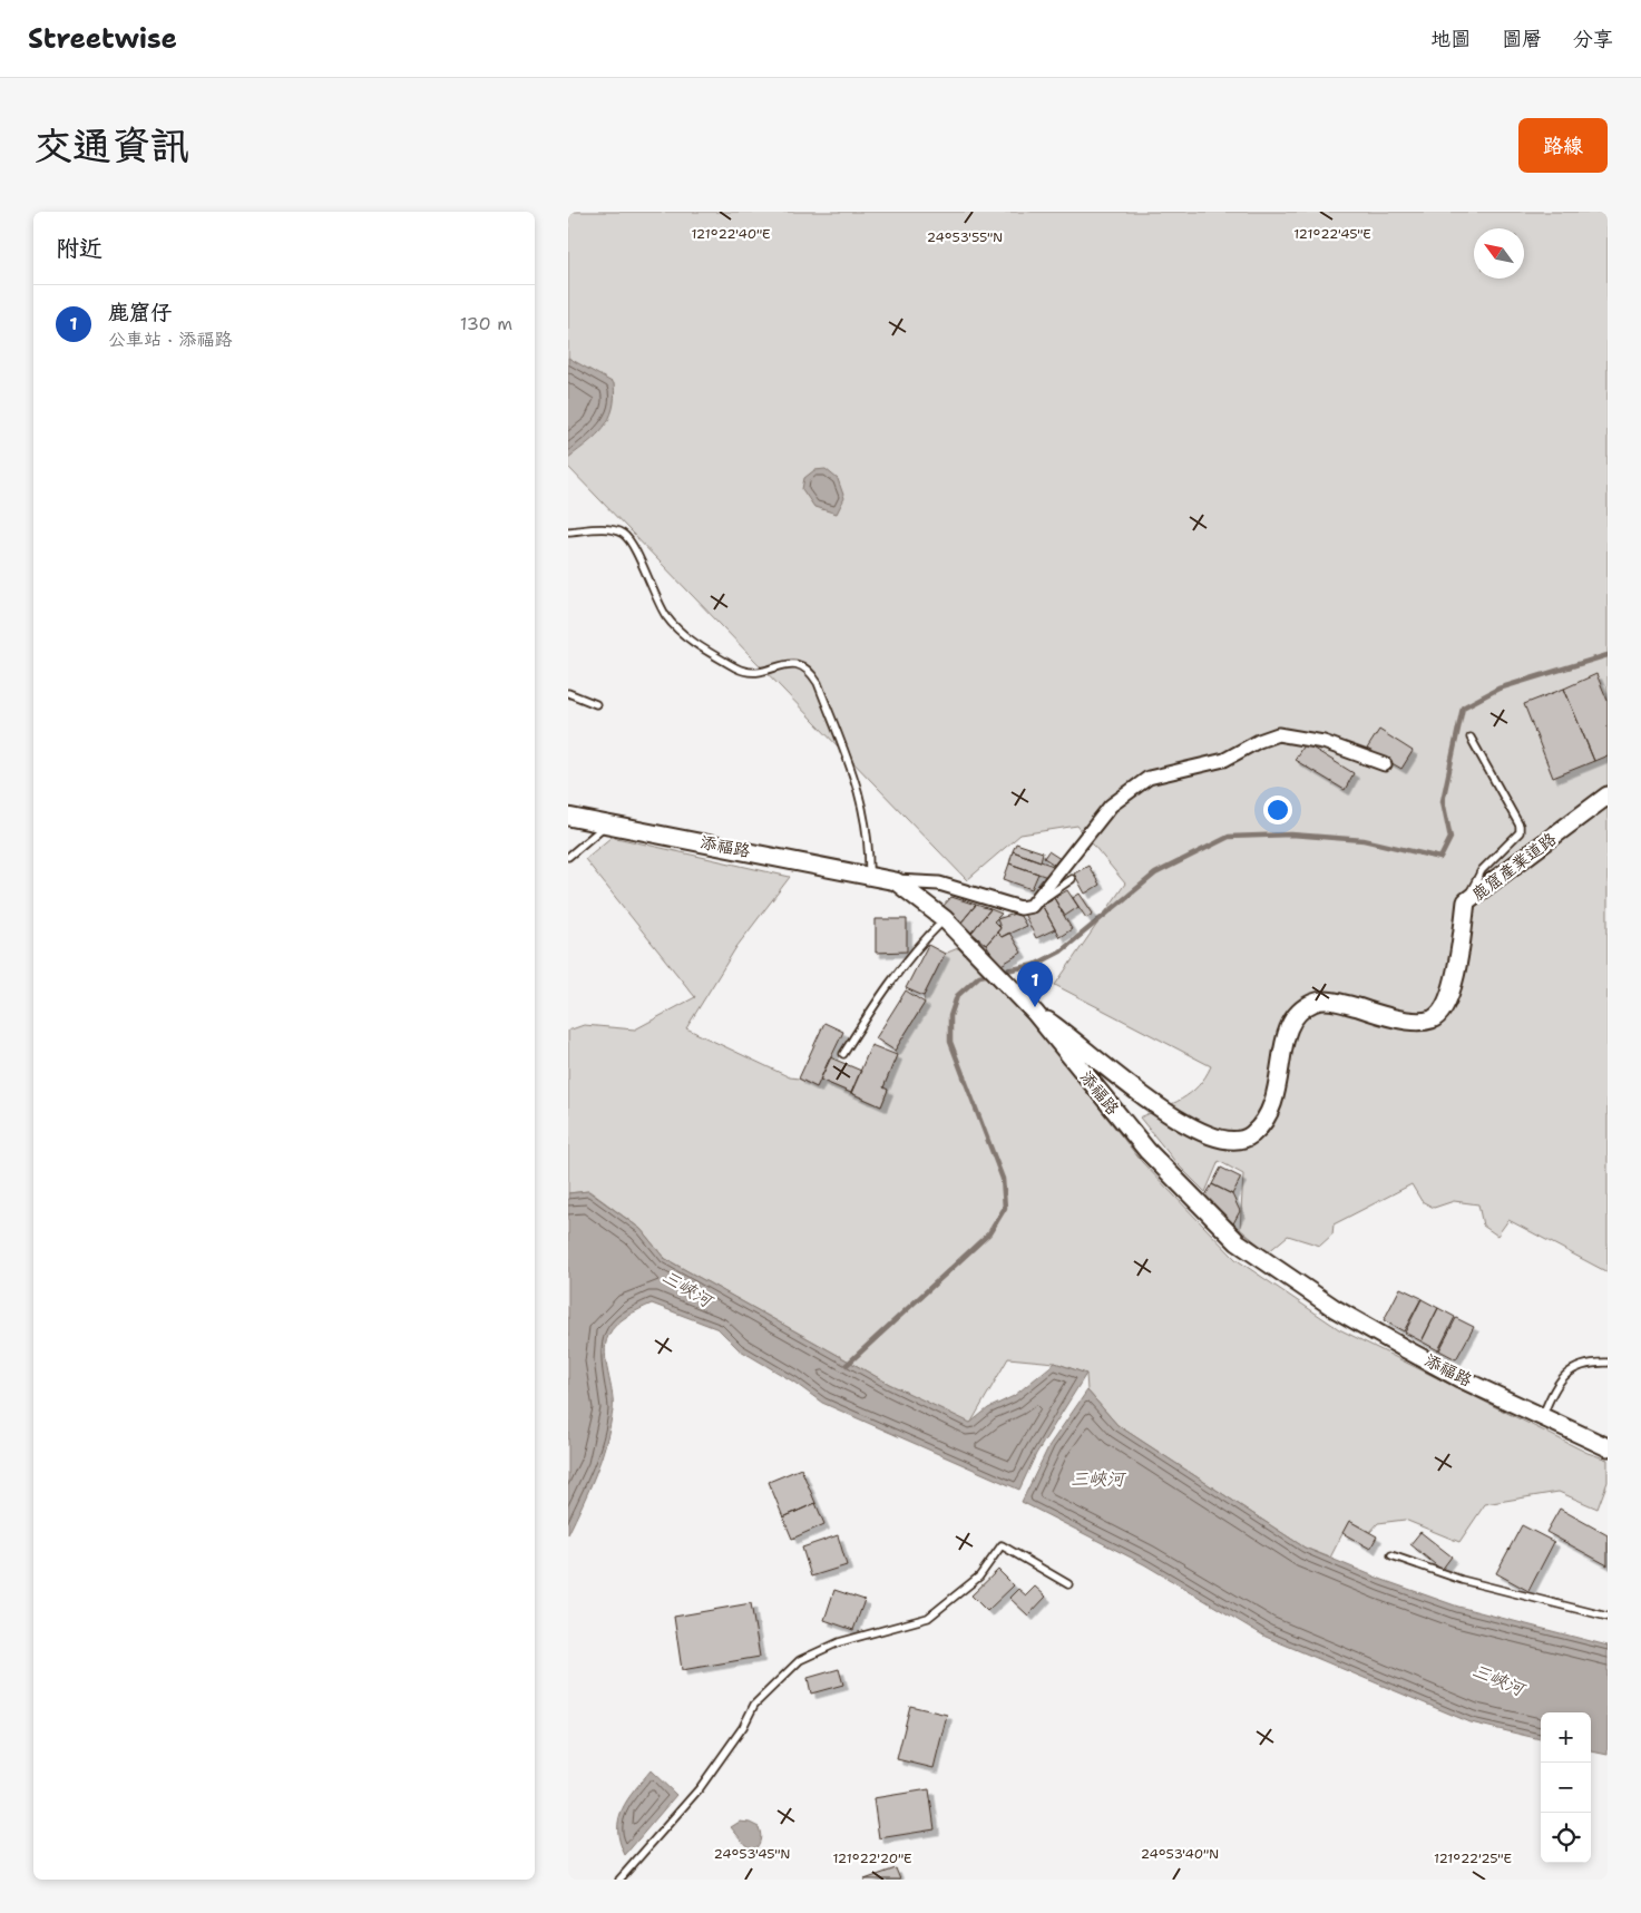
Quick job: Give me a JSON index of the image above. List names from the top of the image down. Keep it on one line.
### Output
{"streets":{"street":["添福路","鹿窟產業道路"]},"crossings":[["添福路","鹿窟產業道路"]],"water":["三峽河"],"north":"top left","page":{"header":"Streetwise","nav":["地圖","圖層","分享"],"buttons":"路線","title":"交通資訊","heading":"附近","list":[{"mark":"1","name":"鹿窟仔","note":"公車站 · 添福路","value":"130 m"}],"pins":"1","map_buttons":["+","−"]},"coordinates":["121°22'40\"E","121°22'45\"E","24°53'55\"N","24°53'45\"N","24°53'40\"N","121°22'20\"E","121°22'25\"E"]}
